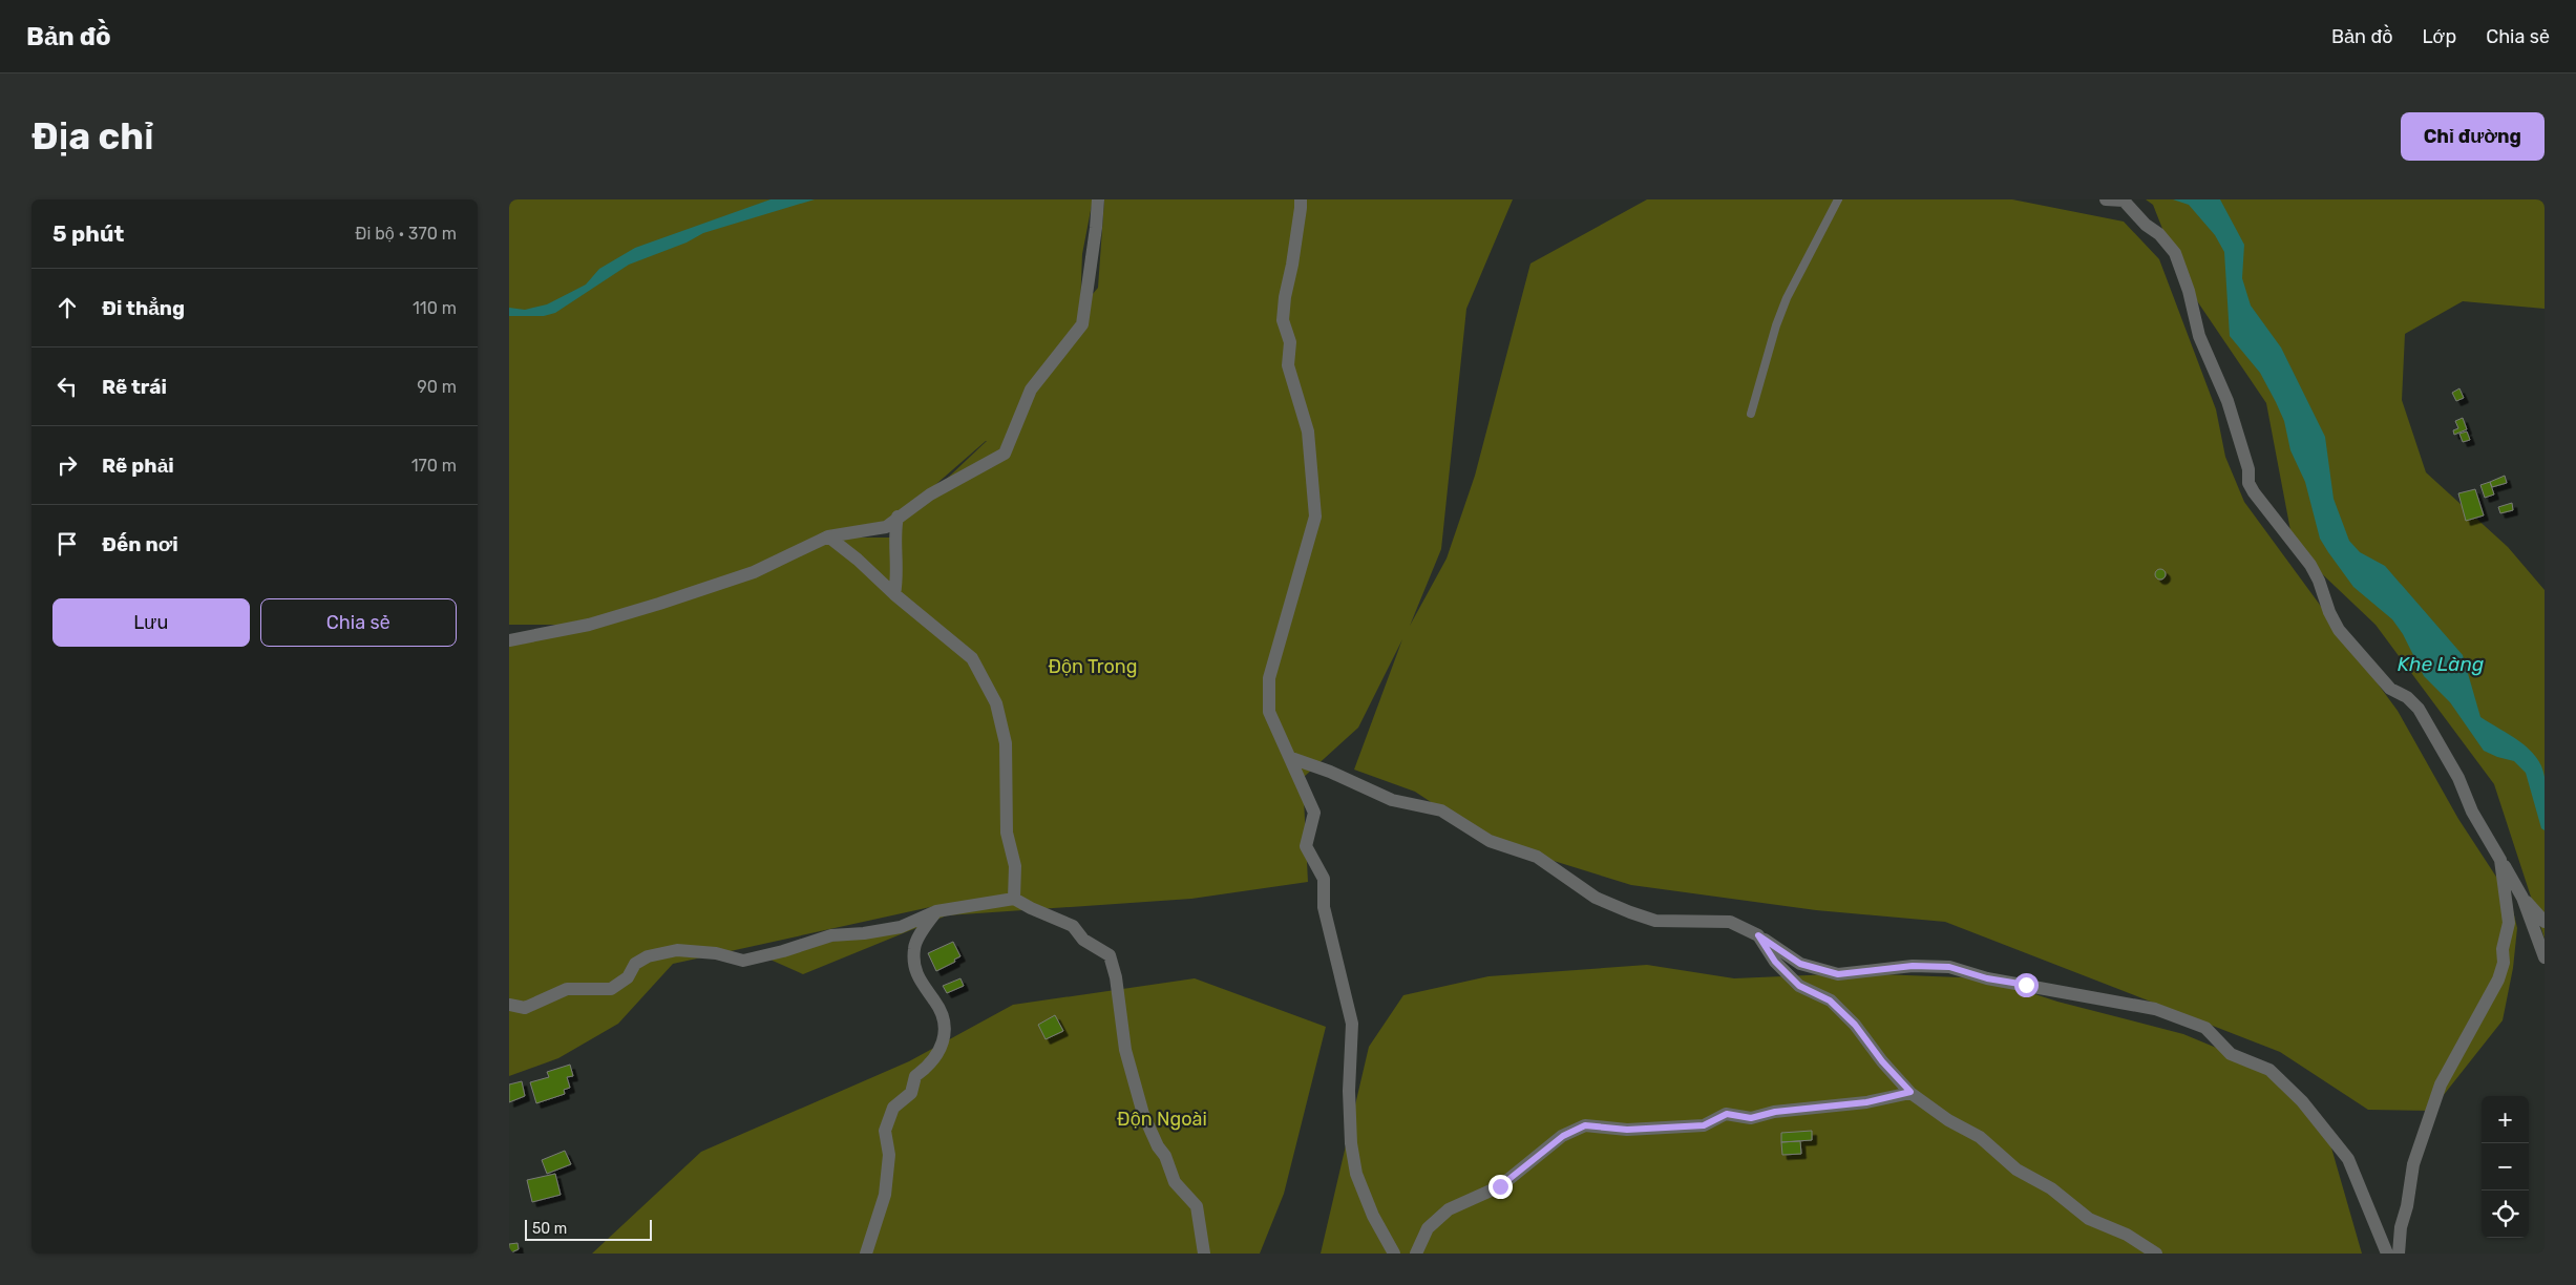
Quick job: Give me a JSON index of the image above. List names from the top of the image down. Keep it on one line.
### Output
{"water":["Khe Làng"],"parks":["Độn Trong","Độn Ngoài"],"scale_bar":"50 m","page":{"header":"Bản đồ","nav":["Bản đồ","Lớp","Chia sẻ"],"buttons":["Chỉ đường",["Lưu","Chia sẻ"]],"title":"Địa chỉ","heading":["5 phút","Đi bộ · 370 m"],"list":[["Đi thẳng","110 m"],["Rẽ trái","90 m"],["Rẽ phải","170 m"],"Đến nơi"],"map_buttons":["+","−"],"scale":"50 m"}}
